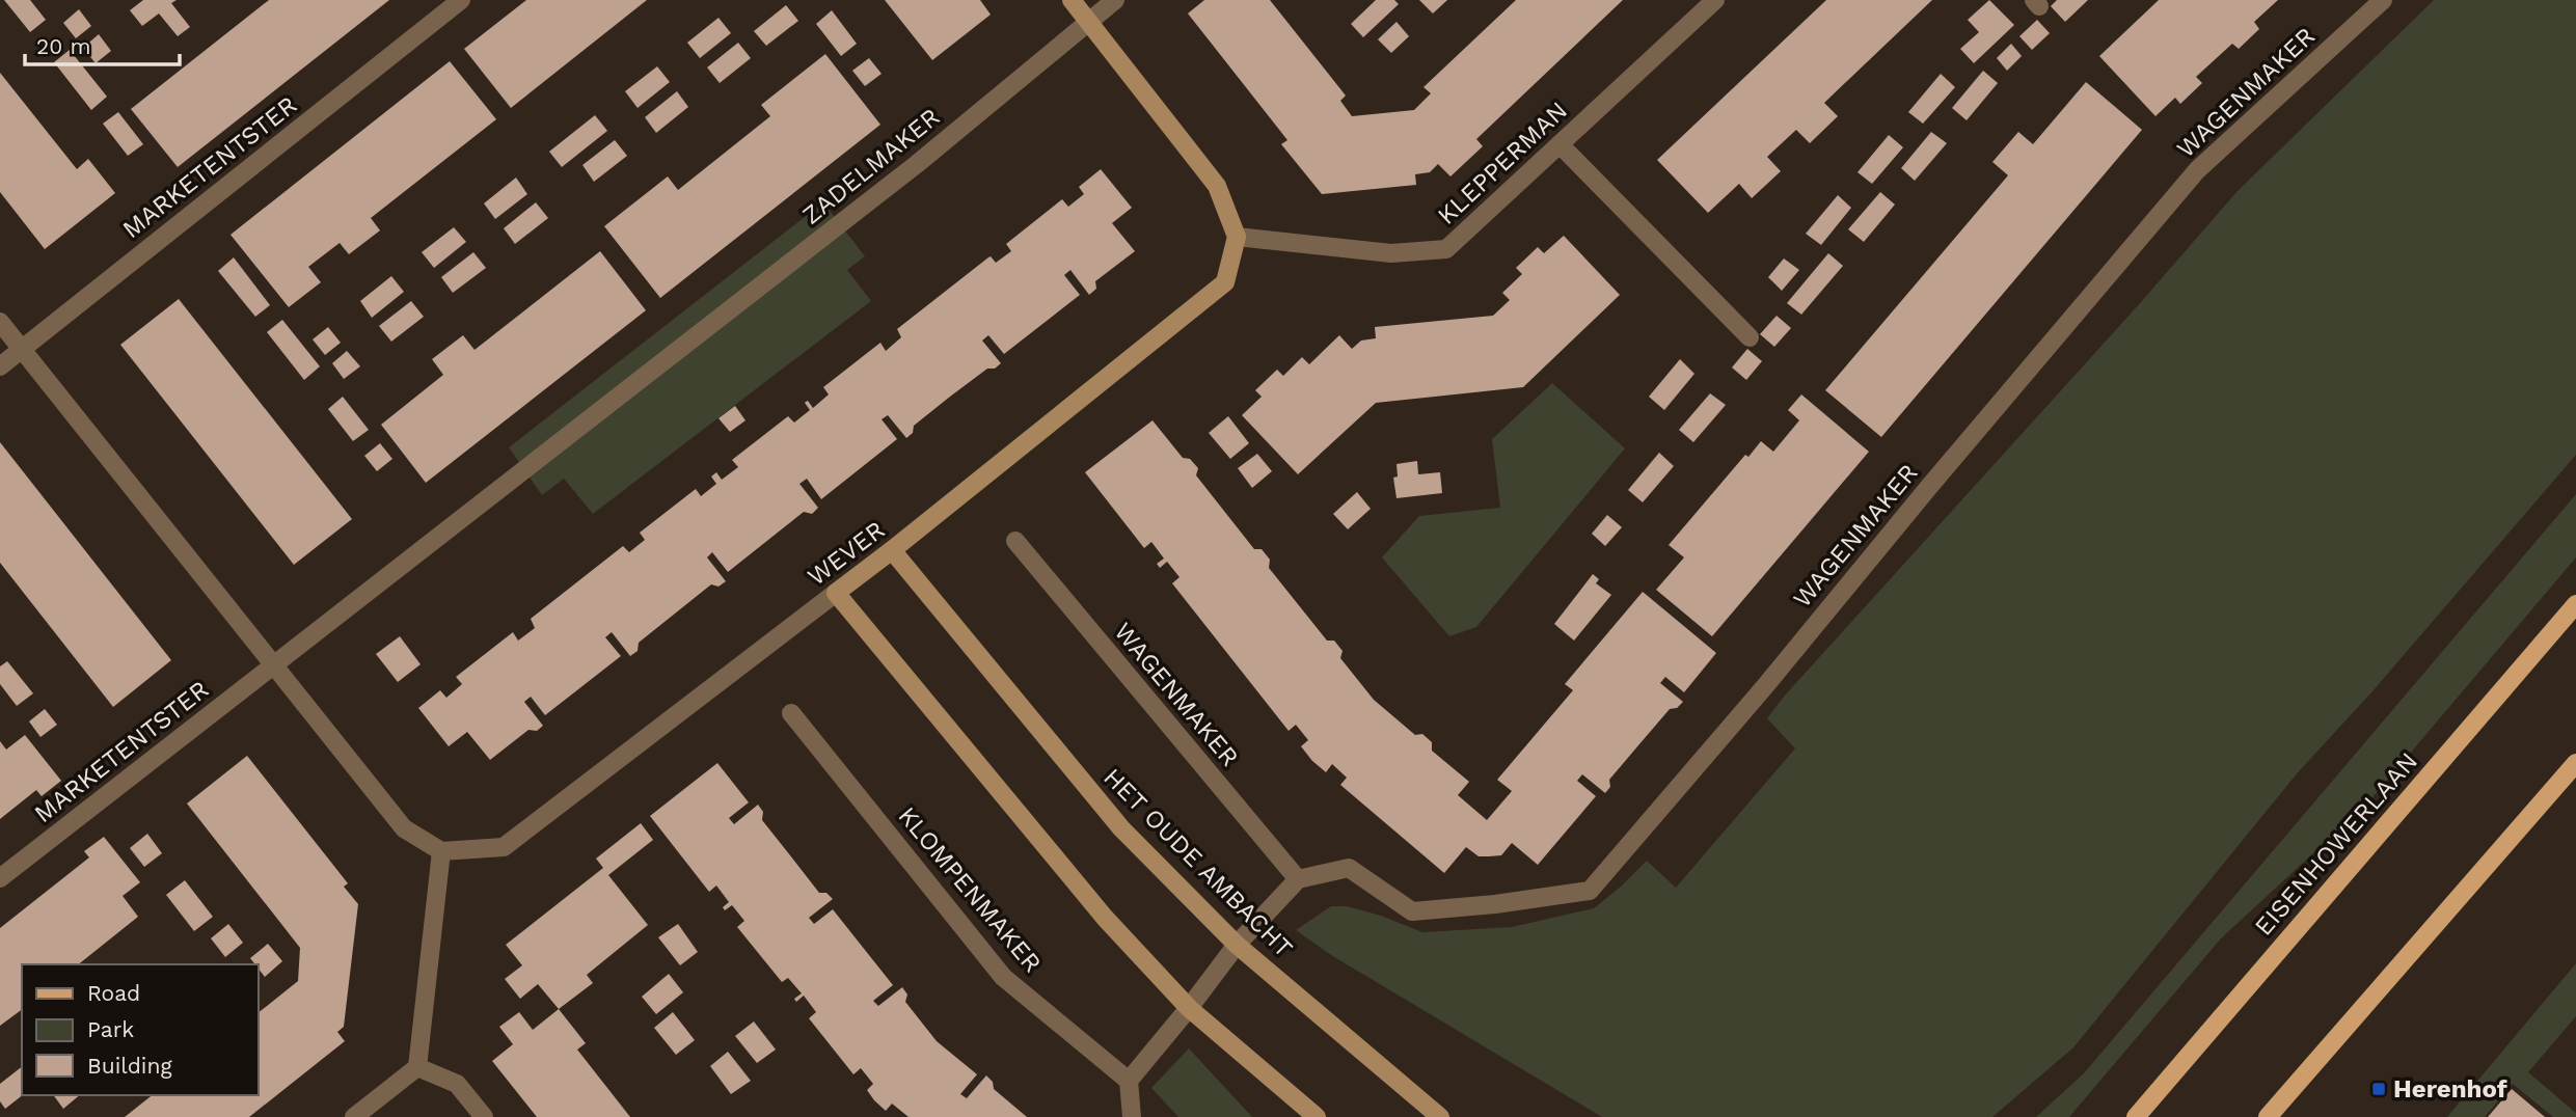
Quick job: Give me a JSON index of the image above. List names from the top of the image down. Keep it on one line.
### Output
{"streets":{"main road":["EISENHOWERLAAN"],"street":["WAGENMAKER","KLEPPERMAN","ZADELMAKER","MARKETENTSTER","WEVER","HET OUDE AMBACHT","KLOMPENMAKER"]},"crossings":[["KLEPPERMAN","WEVER"],["ZADELMAKER","MARKETENTSTER"],["WEVER","HET OUDE AMBACHT"]],"places":{"transit":["Herenhof"]},"legend":["Road","Park","Building"],"scale_bar":"20 m"}
